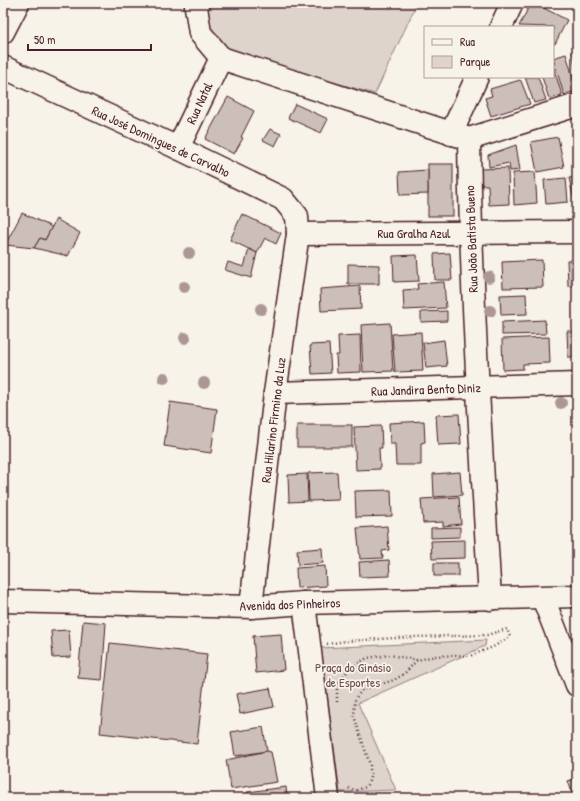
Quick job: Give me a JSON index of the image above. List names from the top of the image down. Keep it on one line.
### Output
{"streets":{"street":["Rua Natal","Rua José Domingues de Carvalho","Rua Gralha Azul","Rua João Batista Bueno","Rua Jandira Bento Diniz","Rua Hilarino Firmino da Luz","Avenida dos Pinheiros"]},"crossings":[["Rua Natal","Rua José Domingues de Carvalho"],["Rua José Domingues de Carvalho","Rua Gralha Azul"],["Rua José Domingues de Carvalho","Rua Hilarino Firmino da Luz"],["Rua Gralha Azul","Rua João Batista Bueno"],["Rua Gralha Azul","Rua Hilarino Firmino da Luz"],["Rua João Batista Bueno","Rua Jandira Bento Diniz"],["Rua João Batista Bueno","Avenida dos Pinheiros"],["Rua Jandira Bento Diniz","Rua Hilarino Firmino da Luz"],["Rua Hilarino Firmino da Luz","Avenida dos Pinheiros"]],"parks":["Praça do Ginásio de Esportes"],"legend":["Rua","Parque"],"scale_bar":"50 m"}
